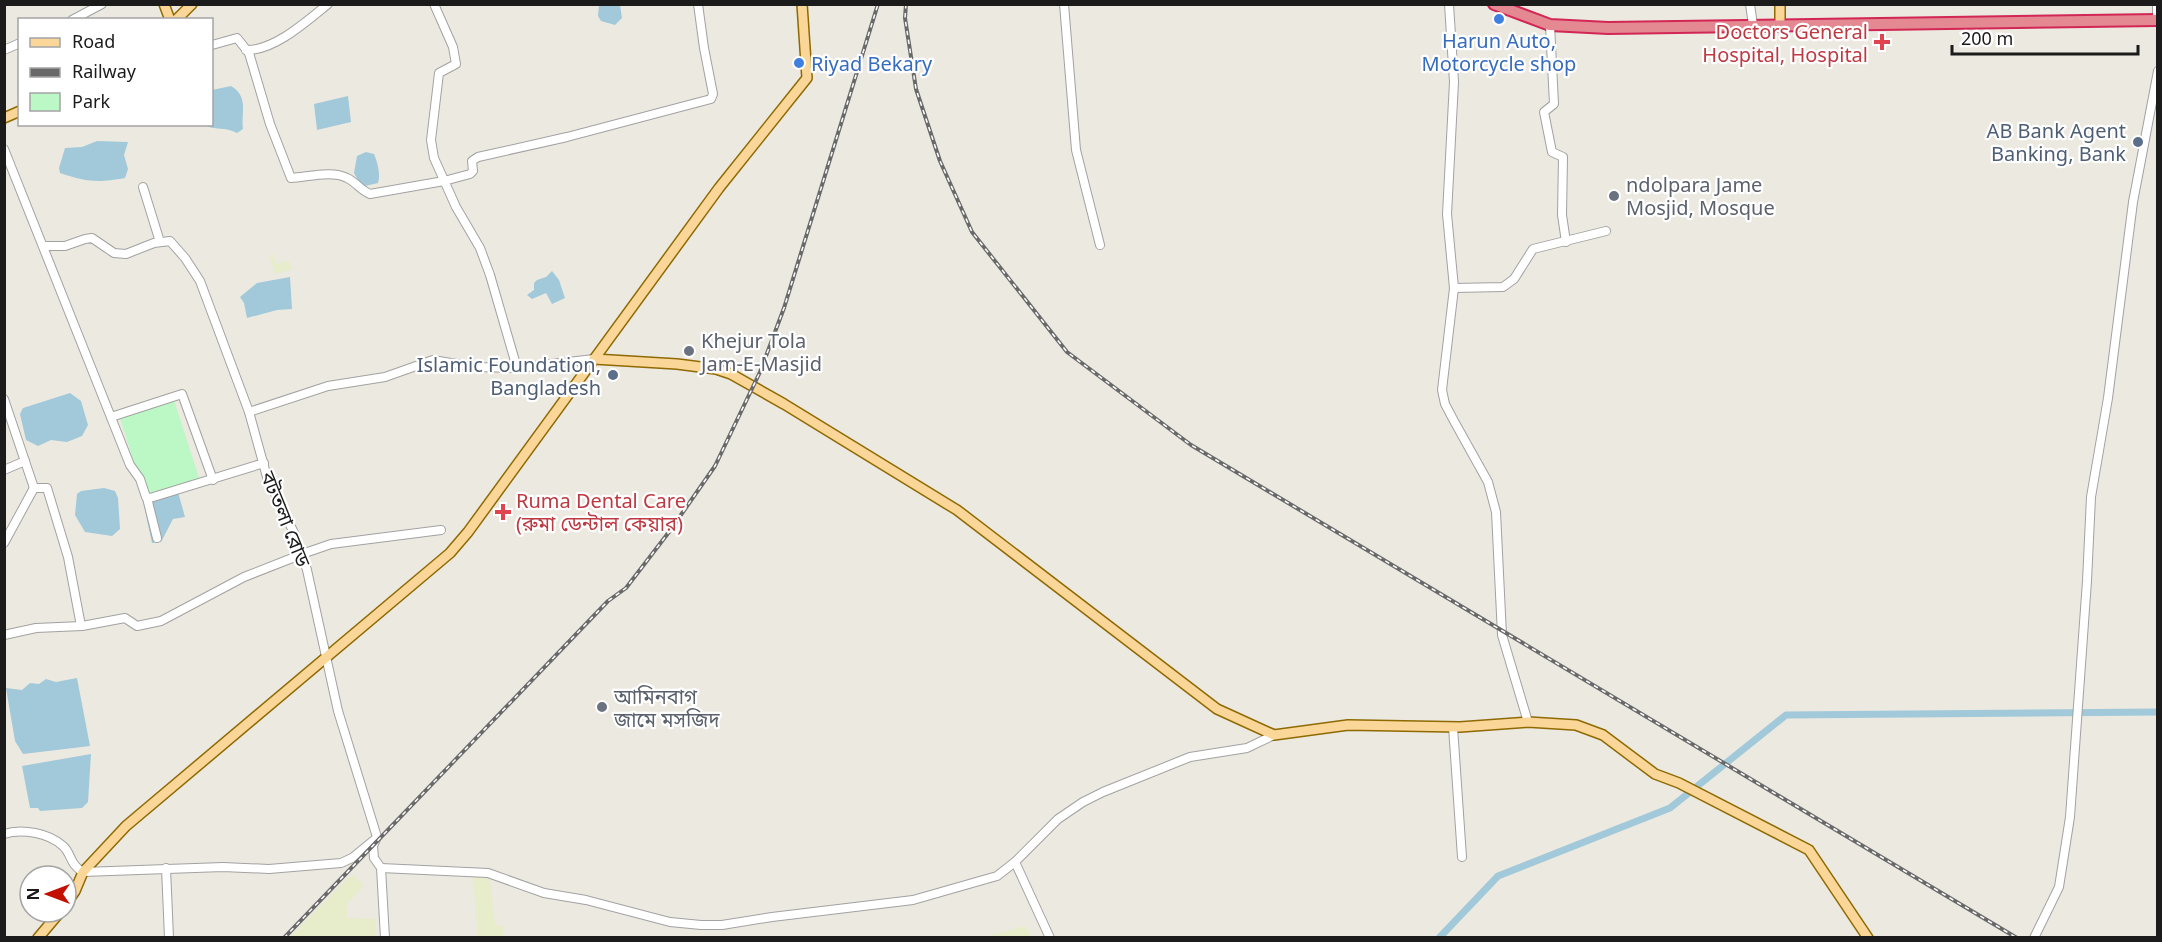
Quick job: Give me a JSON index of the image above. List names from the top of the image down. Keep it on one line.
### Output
{"streets":{"street":["বটতলা রোড"]},"places":{"other":["Harun Auto, Motorcycle shop","Riyad Bekary","AB Bank Agent Banking, Bank","ndolpara Jame Mosjid, Mosque","Khejur Tola Jam-E-Masjid","Islamic Foundation, Bangladesh","আমিনবাগ জামে মসজিদ"],"health":["Doctors General Hospital, Hospital","Ruma Dental Care (রুমা ডেন্টাল কেয়ার)"]},"legend":["Road","Railway","Park"],"scale_bar":"200 m","north":"left"}
